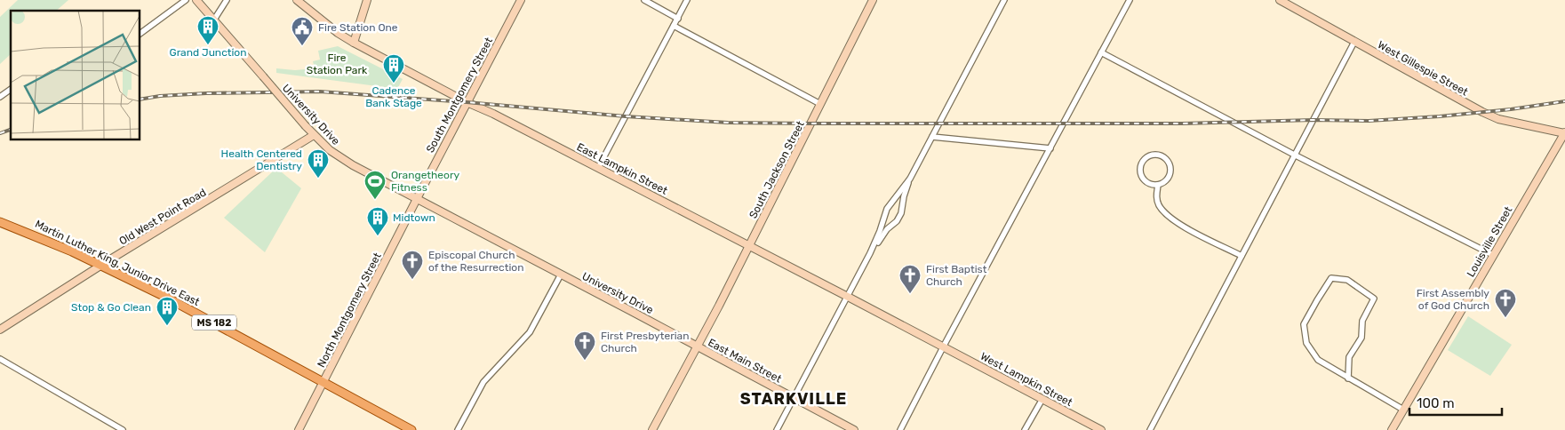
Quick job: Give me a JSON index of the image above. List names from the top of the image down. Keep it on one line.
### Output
{"streets":{"main road":["Martin Luther King, Junior Drive East","MS 182"],"street":["West Gillespie Street","South Montgomery Street","University Drive","East Lampkin Street","South Jackson Street","Old West Point Road","Louisville Street","North Montgomery Street","East Main Street","West Lampkin Street"]},"crossings":[["West Gillespie Street","Louisville Street"],["South Montgomery Street","University Drive"],["South Montgomery Street","East Lampkin Street"],["South Montgomery Street","North Montgomery Street"],["University Drive","South Jackson Street"],["University Drive","Old West Point Road"],["University Drive","North Montgomery Street"],["University Drive","East Main Street"],["East Lampkin Street","South Jackson Street"],["East Lampkin Street","West Lampkin Street"],["South Jackson Street","East Main Street"],["Old West Point Road","Martin Luther King, Junior Drive East"],["Martin Luther King, Junior Drive East","North Montgomery Street"]],"districts":["STARKVILLE"],"parks":["Fire Station Park"],"places":{"building":["Grand Junction","Cadence Bank Stage","Health Centered Dentistry","Midtown","Stop & Go Clean"],"public building":["Fire Station One"],"sports":["Orangetheory Fitness"],"church":["Episcopal Church of the Resurrection","First Baptist Church","First Assembly of God Church","First Presbyterian Church"]},"scale_bar":"100 m"}
